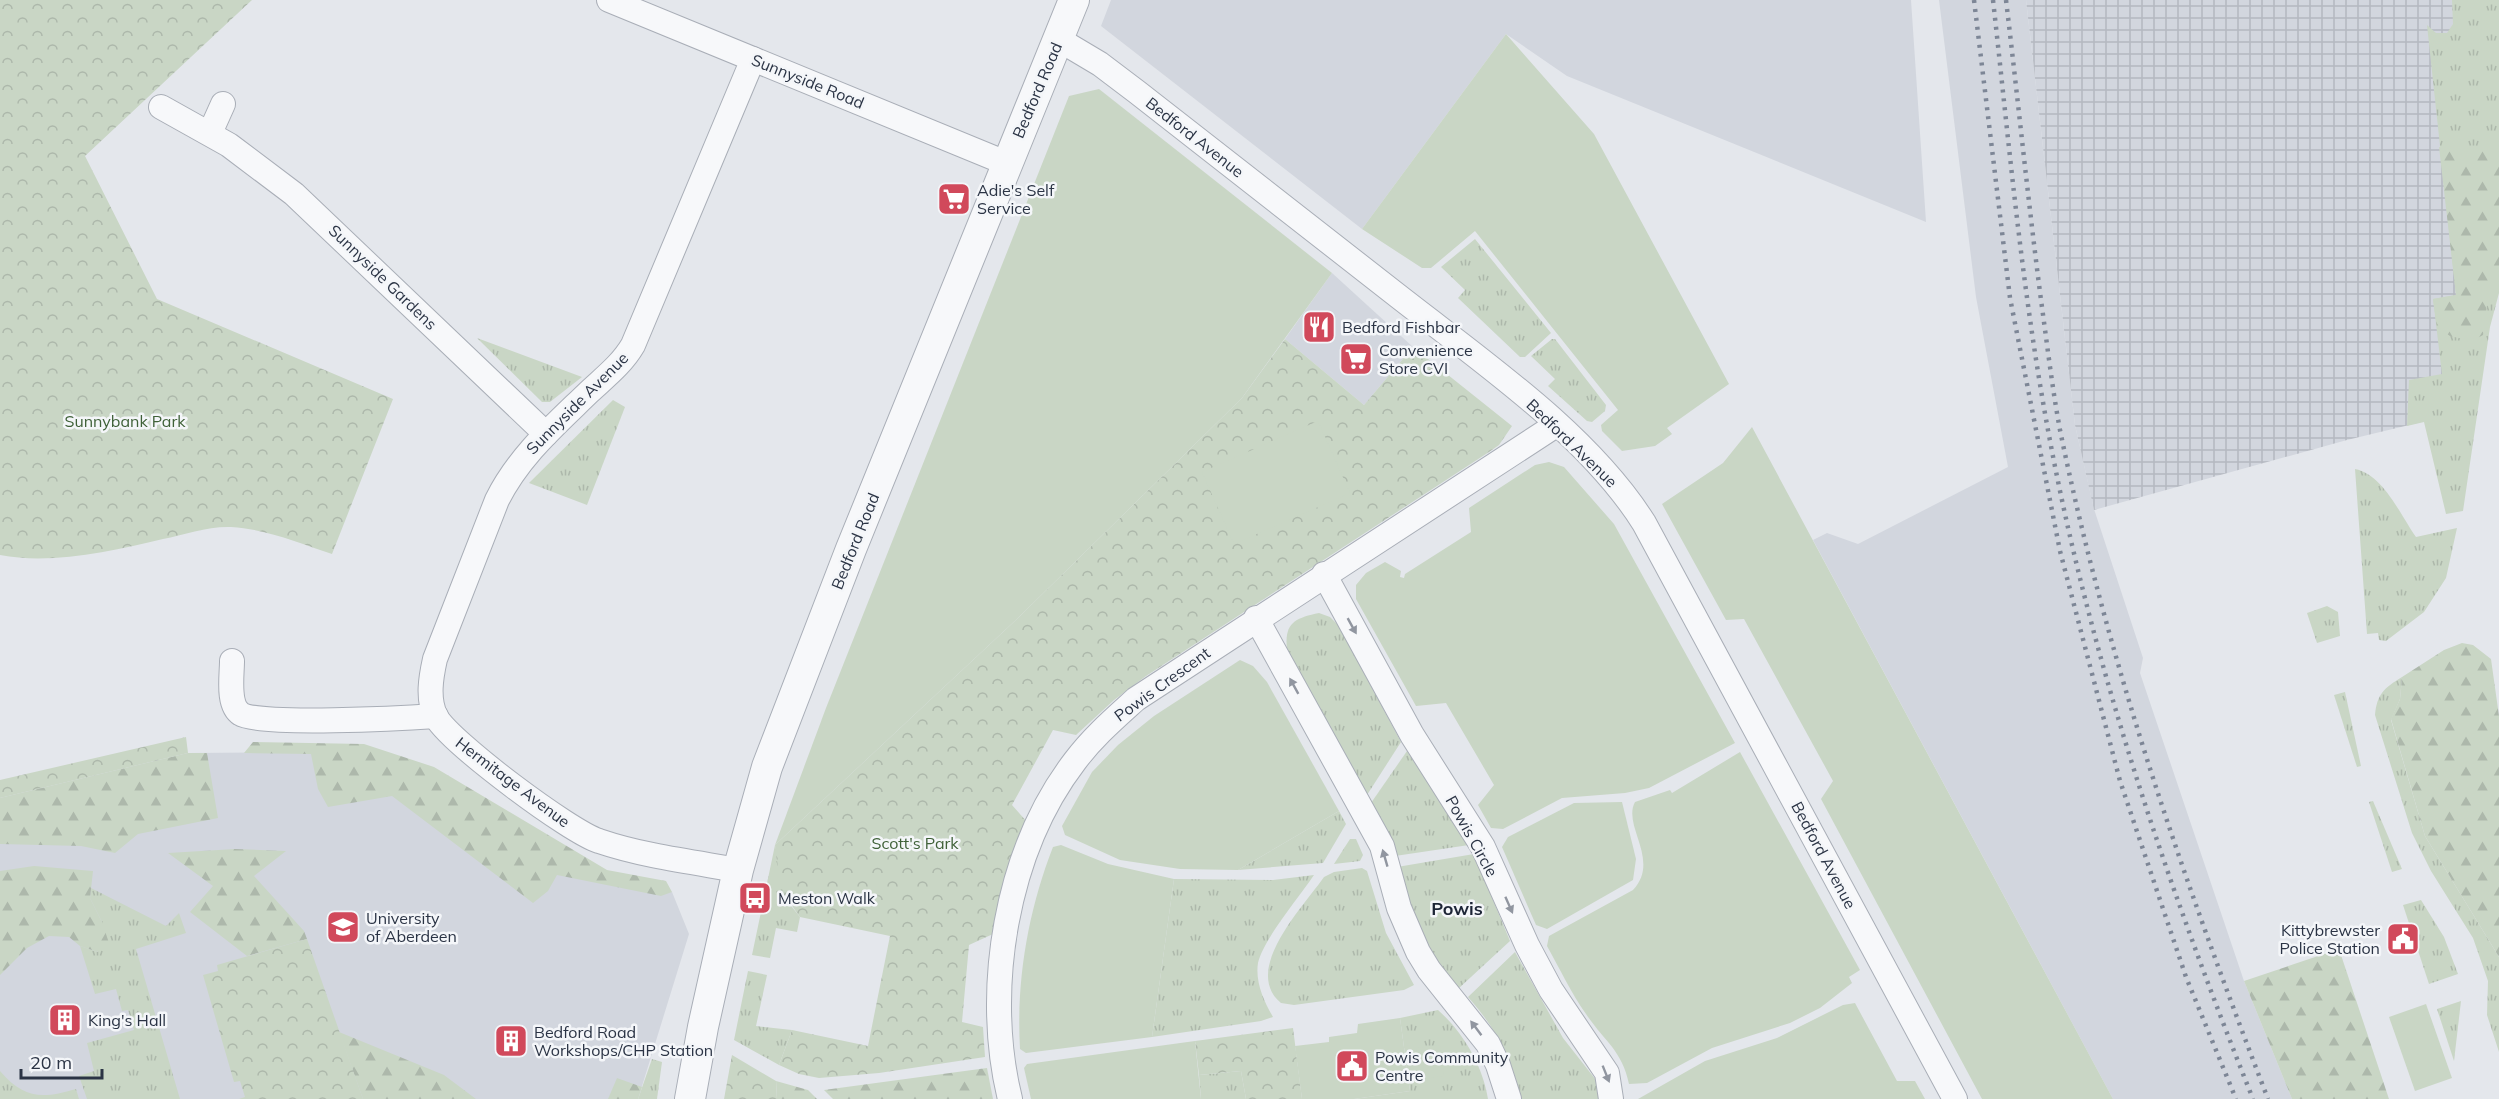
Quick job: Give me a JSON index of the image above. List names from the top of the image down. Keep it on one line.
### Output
{"streets":{"street":["Sunnyside Road","Bedford Road","Bedford Avenue","Sunnyside Gardens","Sunnyside Avenue","Powis Crescent","Hermitage Avenue","Powis Circle"]},"crossings":[["Sunnyside Road","Bedford Road"],["Sunnyside Road","Sunnyside Avenue"],["Bedford Road","Bedford Avenue"],["Bedford Road","Hermitage Avenue"],["Bedford Avenue","Powis Crescent"],["Sunnyside Gardens","Sunnyside Avenue"],["Sunnyside Avenue","Hermitage Avenue"],["Powis Crescent","Powis Circle"]],"districts":["Powis"],"parks":["Sunnybank Park","Scott's Park"],"places":{"supermarket":["Adie's Self Service","Convenience Store CVI"],"restaurant":["Bedford Fishbar"],"bus stop":["Meston Walk"],"school or university":["University of Aberdeen"],"public building":["Kittybrewster Police Station","Powis Community Centre"],"building":["King's Hall","Bedford Road Workshops/CHP Station"]},"scale_bar":"20 m"}
